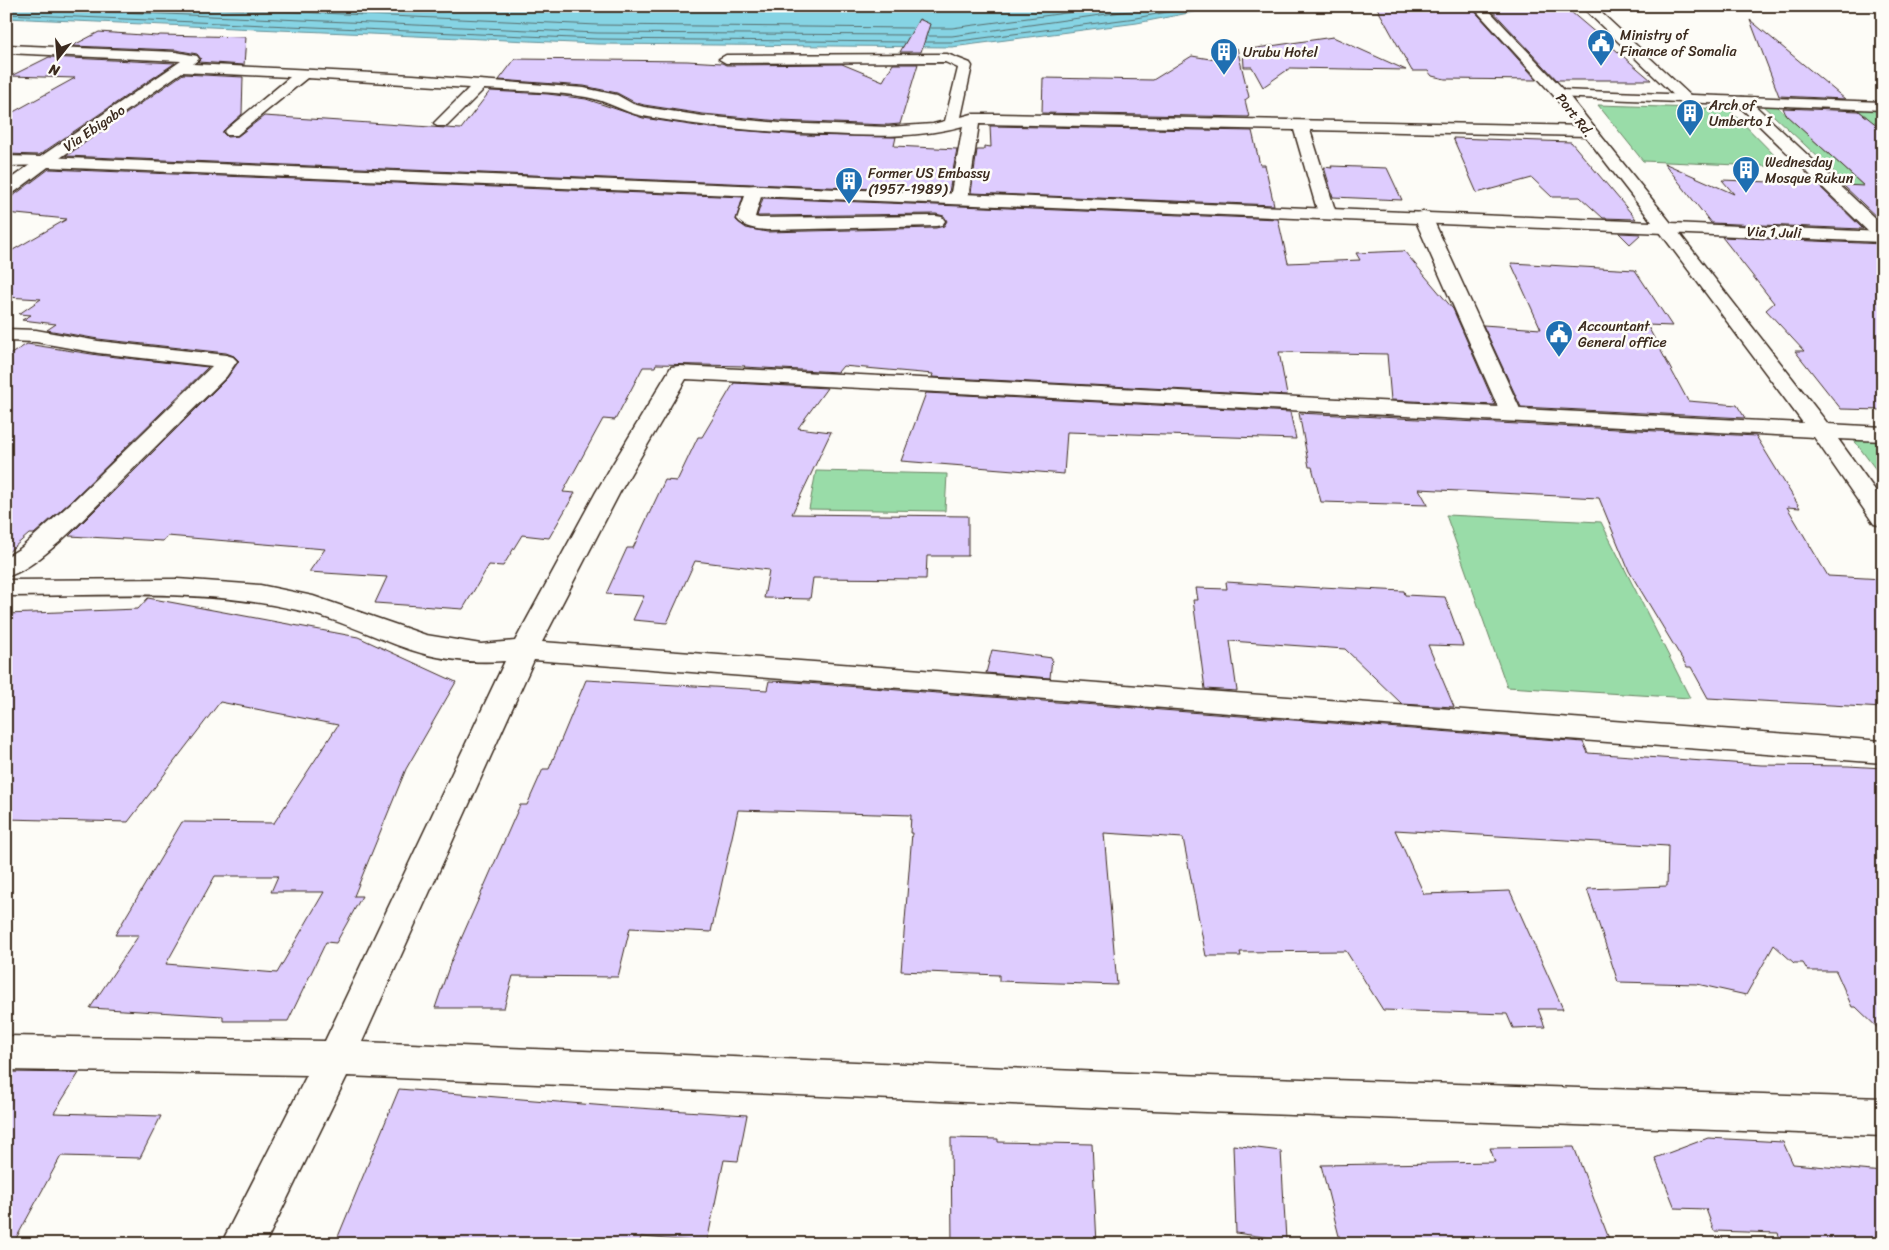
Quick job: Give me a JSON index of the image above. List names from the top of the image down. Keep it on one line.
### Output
{"streets":{"street":["Port Rd.","Via Ebigabo","Via 1 Juli"]},"crossings":[["Port Rd.","Via 1 Juli"],["Via Ebigabo","Via 1 Juli"]],"places":{"public building":["Ministry of Finance of Somalia","Accountant General office"],"building":["Urubu Hotel","Arch of Umberto I","Wednesday Mosque Rukun","Former US Embassy (1957-1989)"]},"north":"bottom"}
